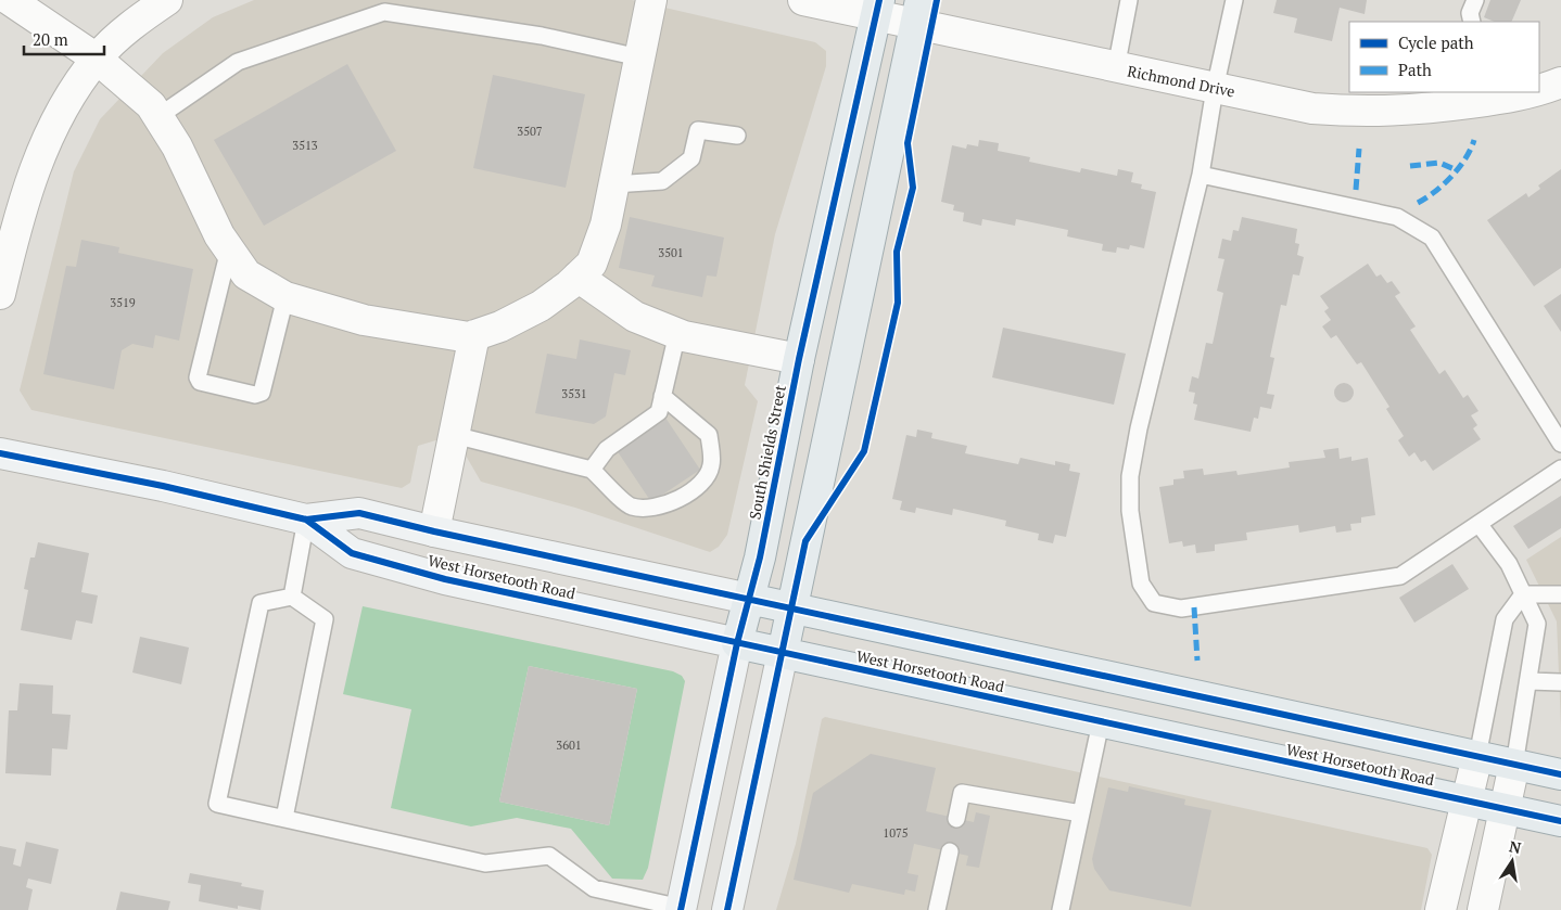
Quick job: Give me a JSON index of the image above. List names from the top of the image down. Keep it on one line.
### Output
{"streets":{"main road":["South Shields Street","West Horsetooth Road"],"street":["Richmond Drive"]},"crossings":[["Richmond Drive","South Shields Street"],["South Shields Street","West Horsetooth Road"]],"house_numbers":["3507","3513","3501","3519","3531","3601","1075"],"legend":["Cycle path","Path"],"scale_bar":"20 m","north":"top"}
